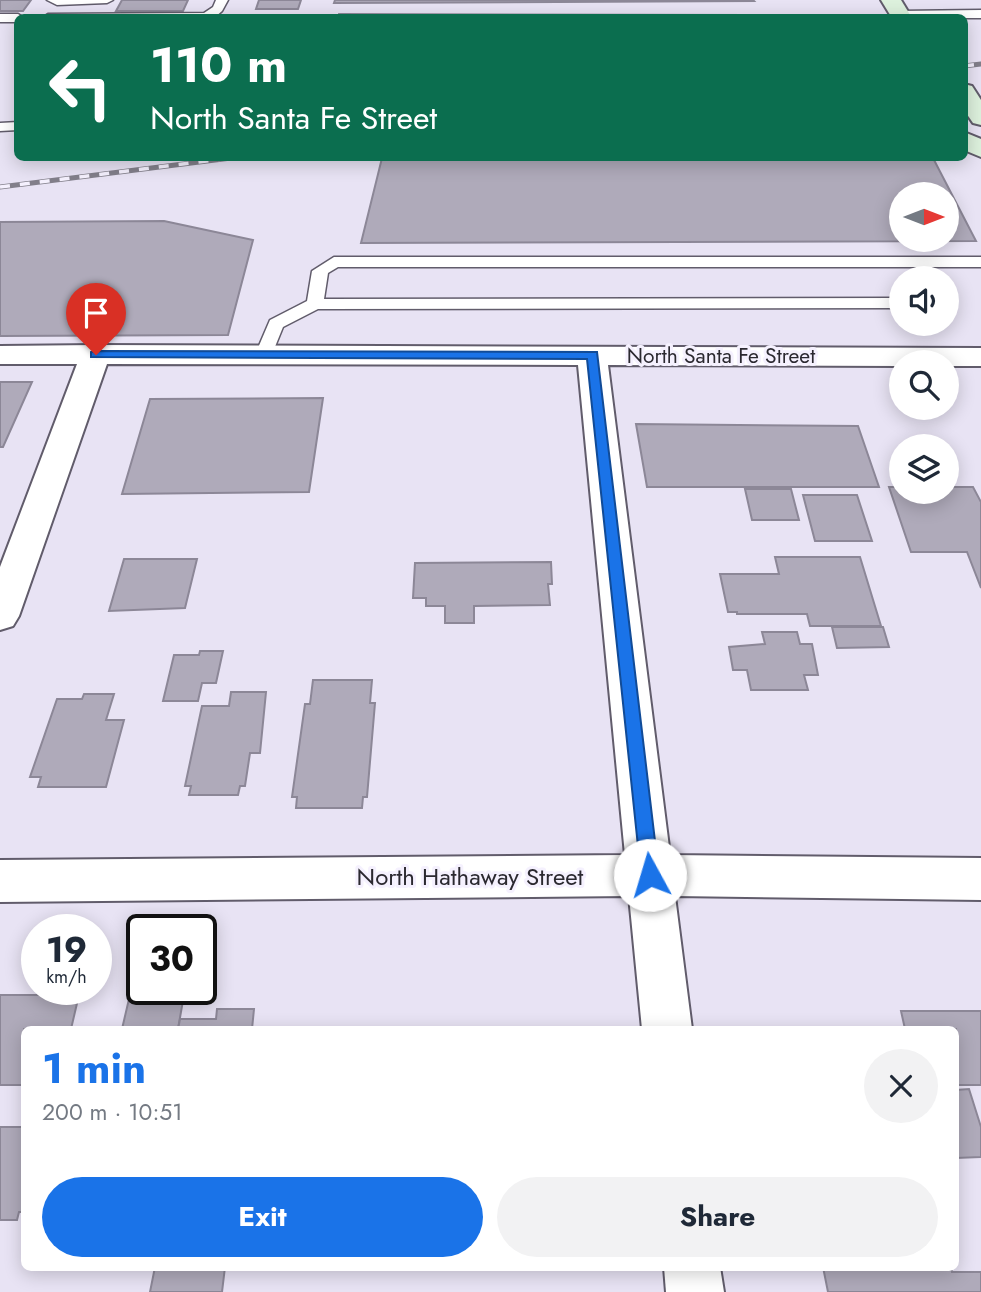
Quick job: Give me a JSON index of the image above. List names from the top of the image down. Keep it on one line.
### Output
{"streets":{"street":["North Santa Fe Street","North Hathaway Street"]},"north":"right","page":{"turn":["110 m","North Santa Fe Street"],"speed":"19 km/h","limit":"30","heading":["1 min","200 m · 10:51"],"buttons":["Exit","Share"]}}
